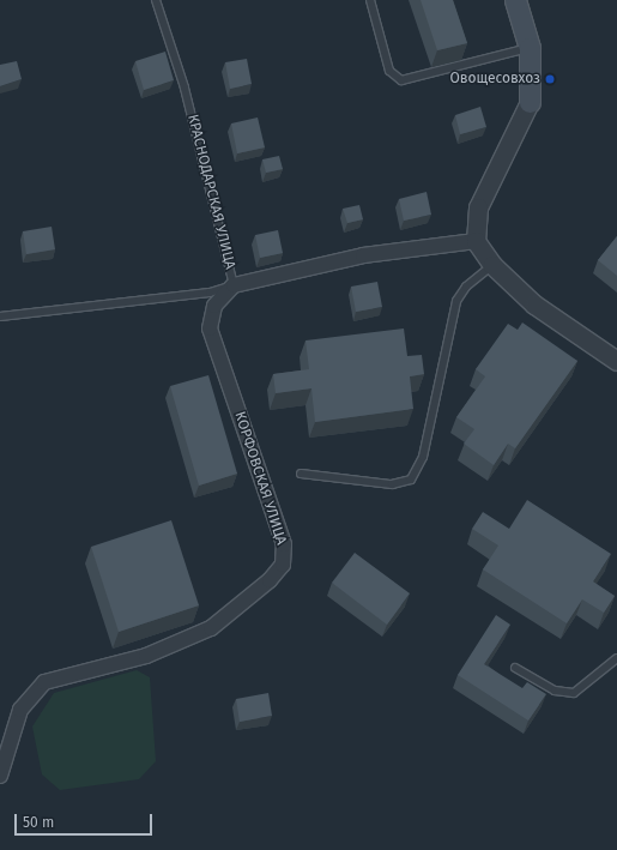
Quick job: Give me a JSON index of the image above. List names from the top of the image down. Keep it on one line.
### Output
{"streets":{"street":["КРАСНОДАРСКАЯ УЛИЦА","КОРФОВСКАЯ УЛИЦА"]},"crossings":[["КРАСНОДАРСКАЯ УЛИЦА","КОРФОВСКАЯ УЛИЦА"]],"places":["Овощесовхоз"],"scale_bar":"50 m"}
